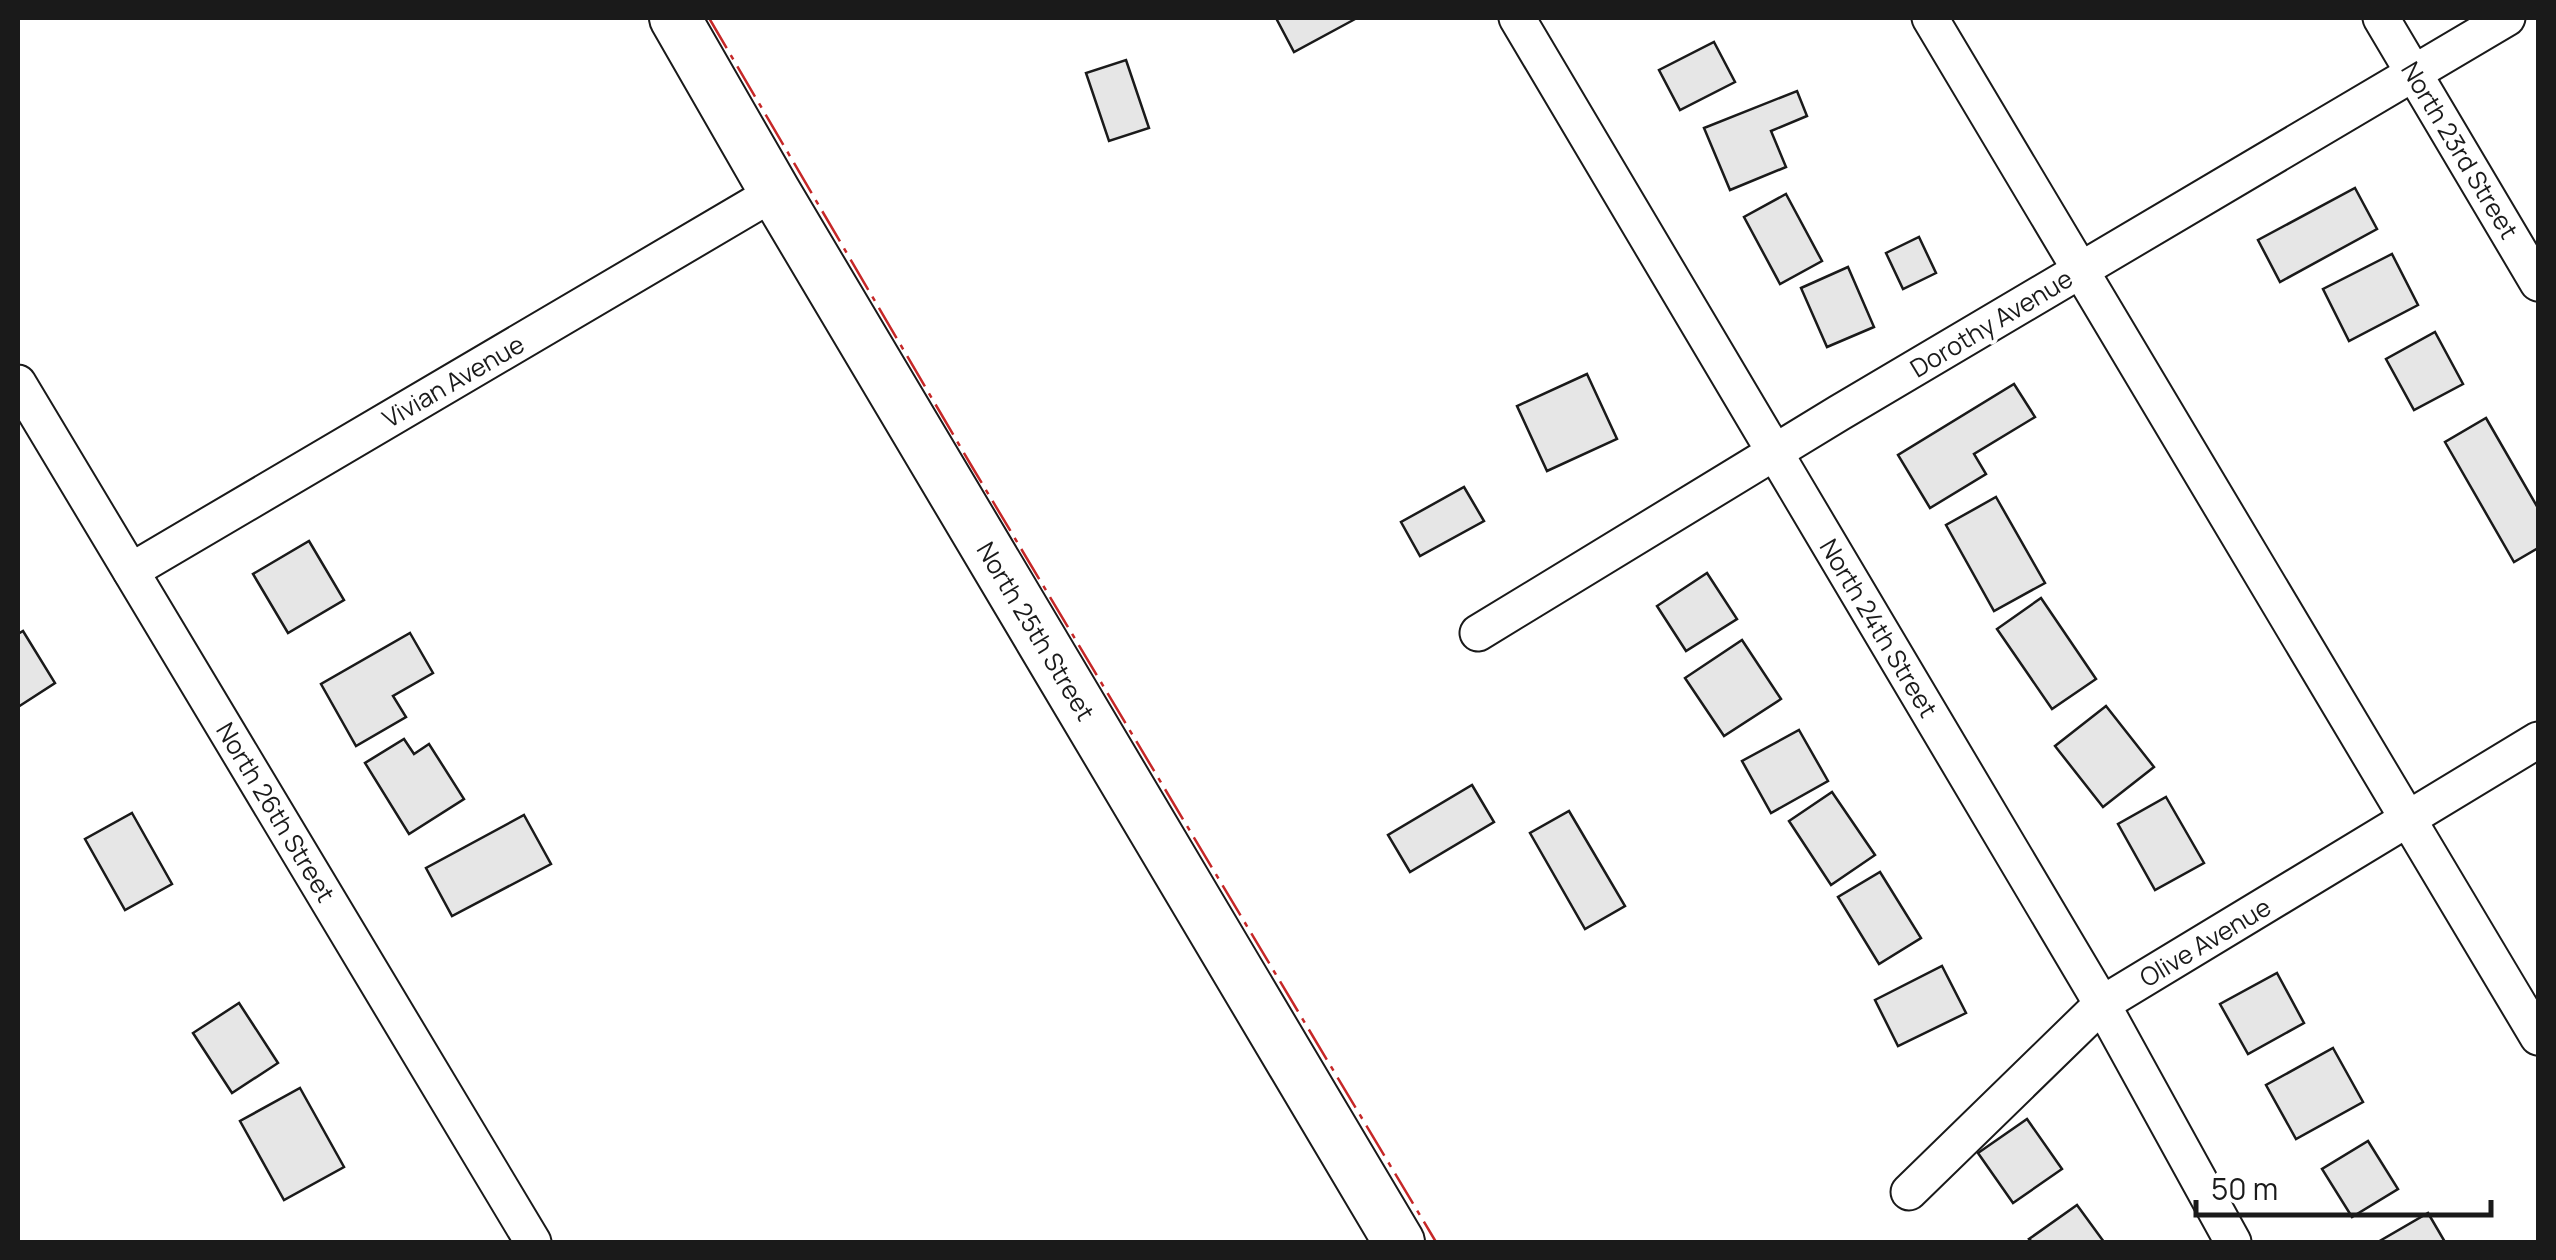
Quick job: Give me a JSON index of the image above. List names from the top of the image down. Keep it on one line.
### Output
{"streets":{"street":["North 23rd Street","Dorothy Avenue","Vivian Avenue","North 24th Street","North 25th Street","North 26th Street","Olive Avenue"]},"crossings":[["North 23rd Street","Dorothy Avenue"],["Dorothy Avenue","North 24th Street"],["Vivian Avenue","North 25th Street"],["Vivian Avenue","North 26th Street"],["North 24th Street","Olive Avenue"]],"scale_bar":"50 m"}
